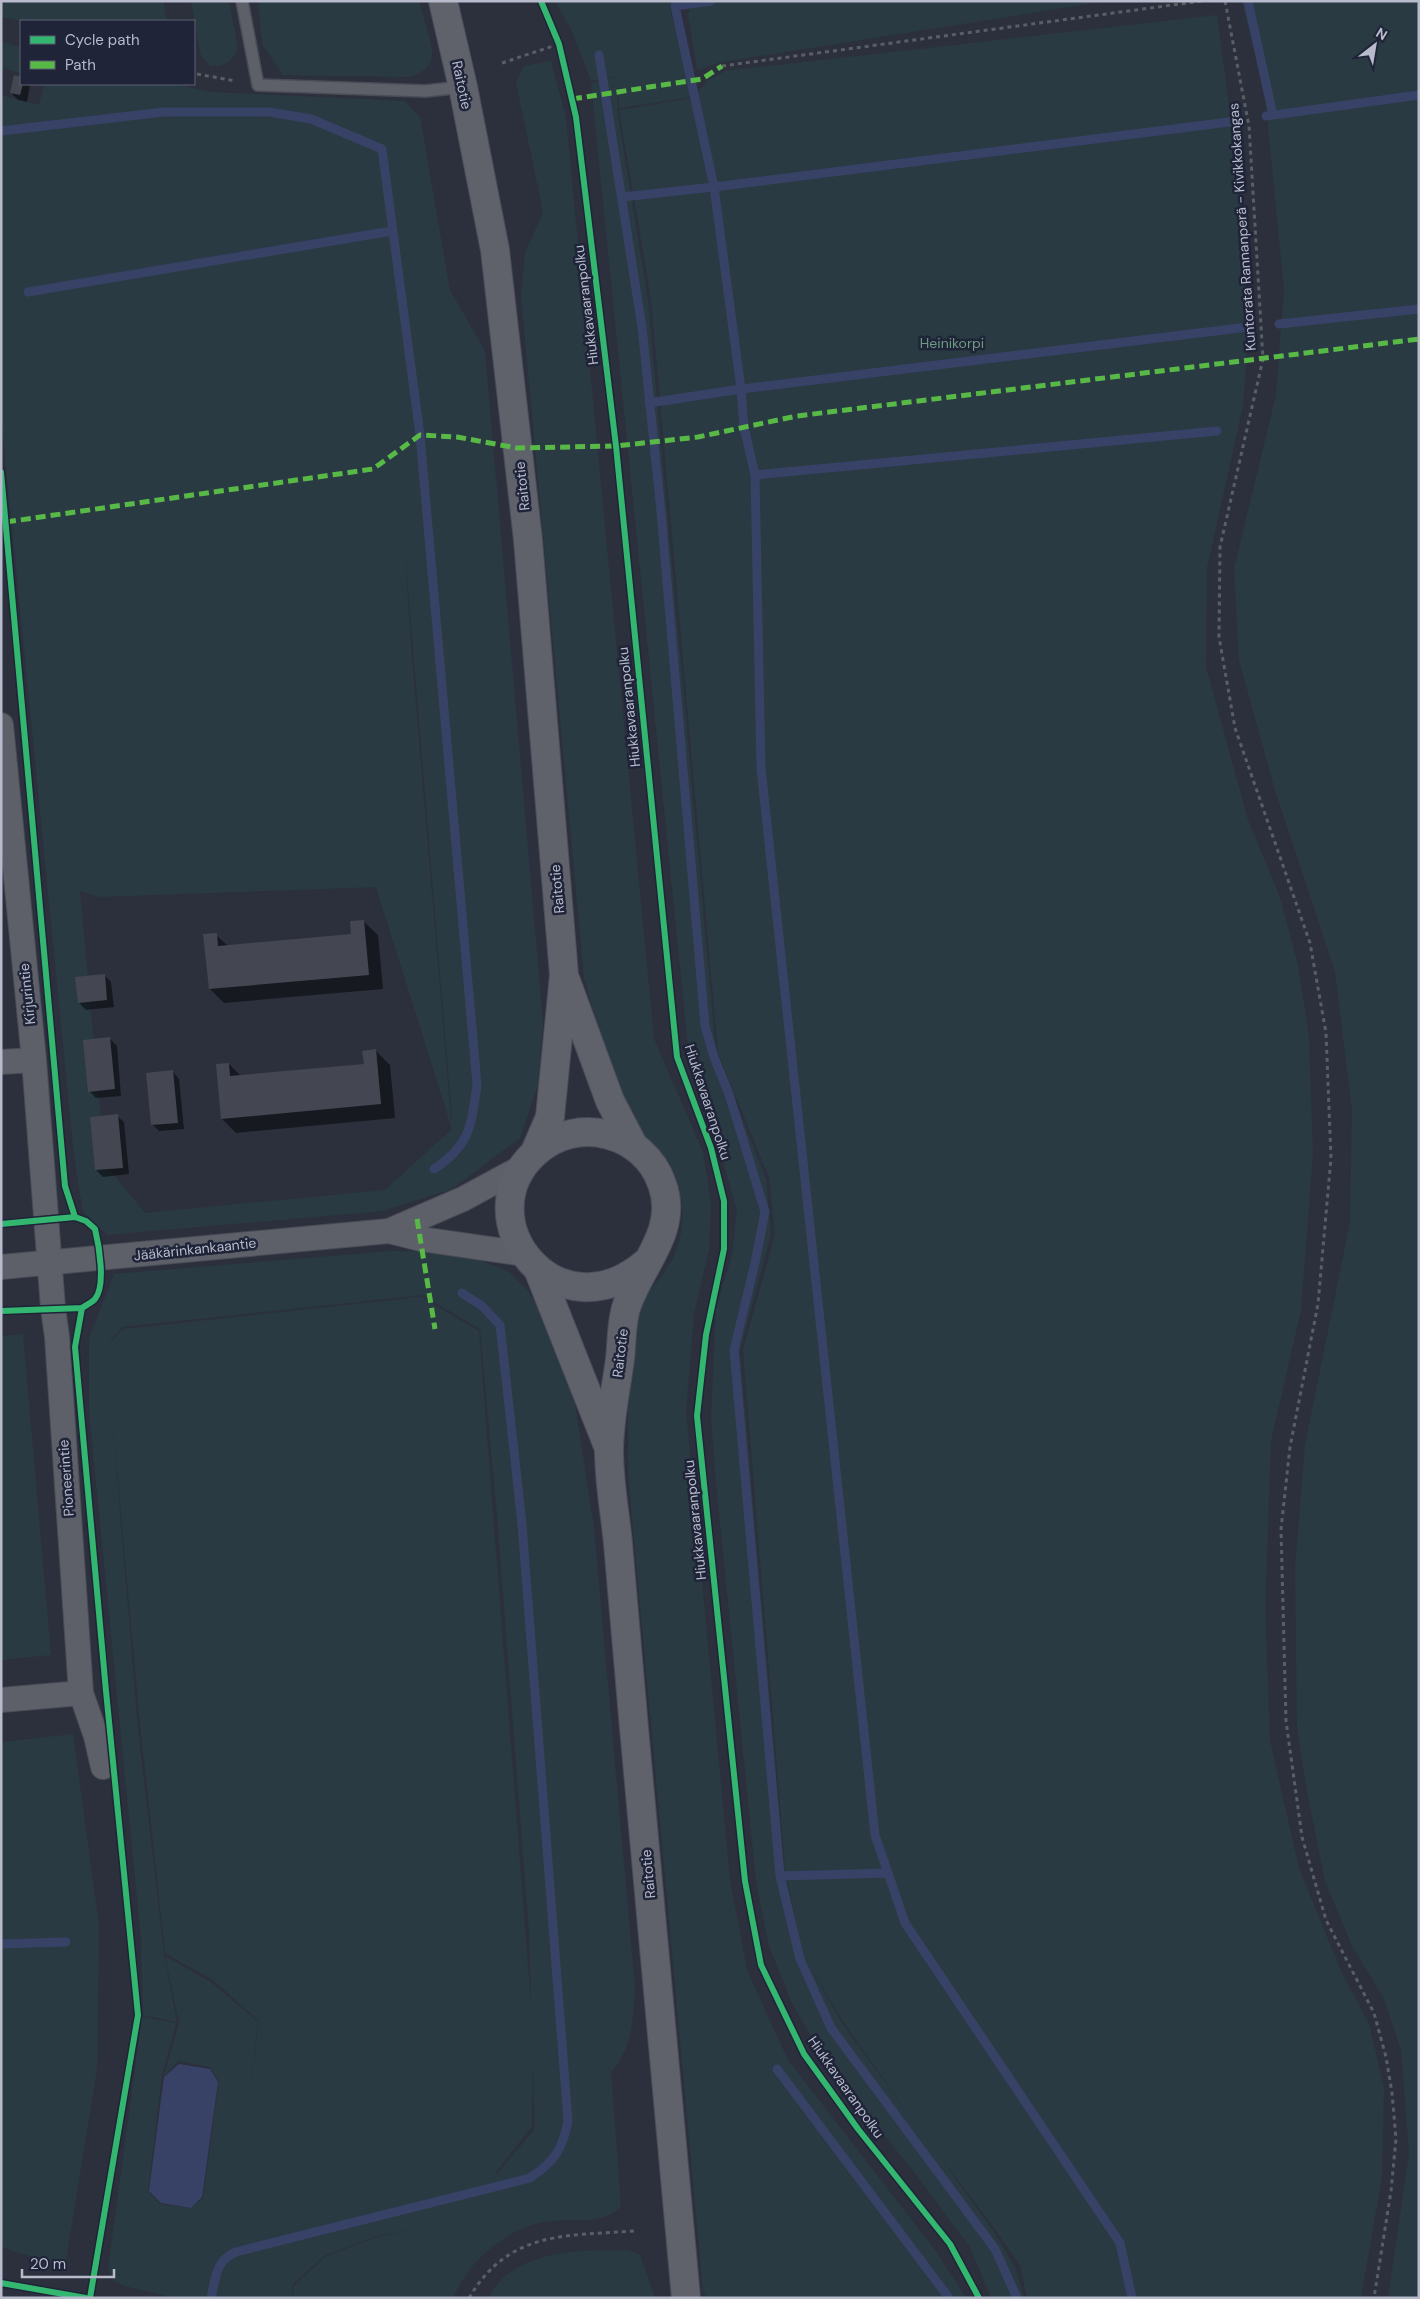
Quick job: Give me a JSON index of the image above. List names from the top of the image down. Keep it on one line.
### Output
{"streets":{"main road":["Raitotie"],"street":["Kirjurintie","Jääkärinkankaantie","Pioneerintie"],"path":["Kuntorata Rannanperä - Kivikkokangas"],"cycle path":["Hiukkavaaranpolku"]},"crossings":[["Raitotie","Jääkärinkankaantie"],["Kirjurintie","Jääkärinkankaantie"],["Kirjurintie","Pioneerintie"],["Jääkärinkankaantie","Pioneerintie"]],"parks":["Heinikorpi"],"legend":["Cycle path","Path"],"scale_bar":"20 m","north":"top right"}
